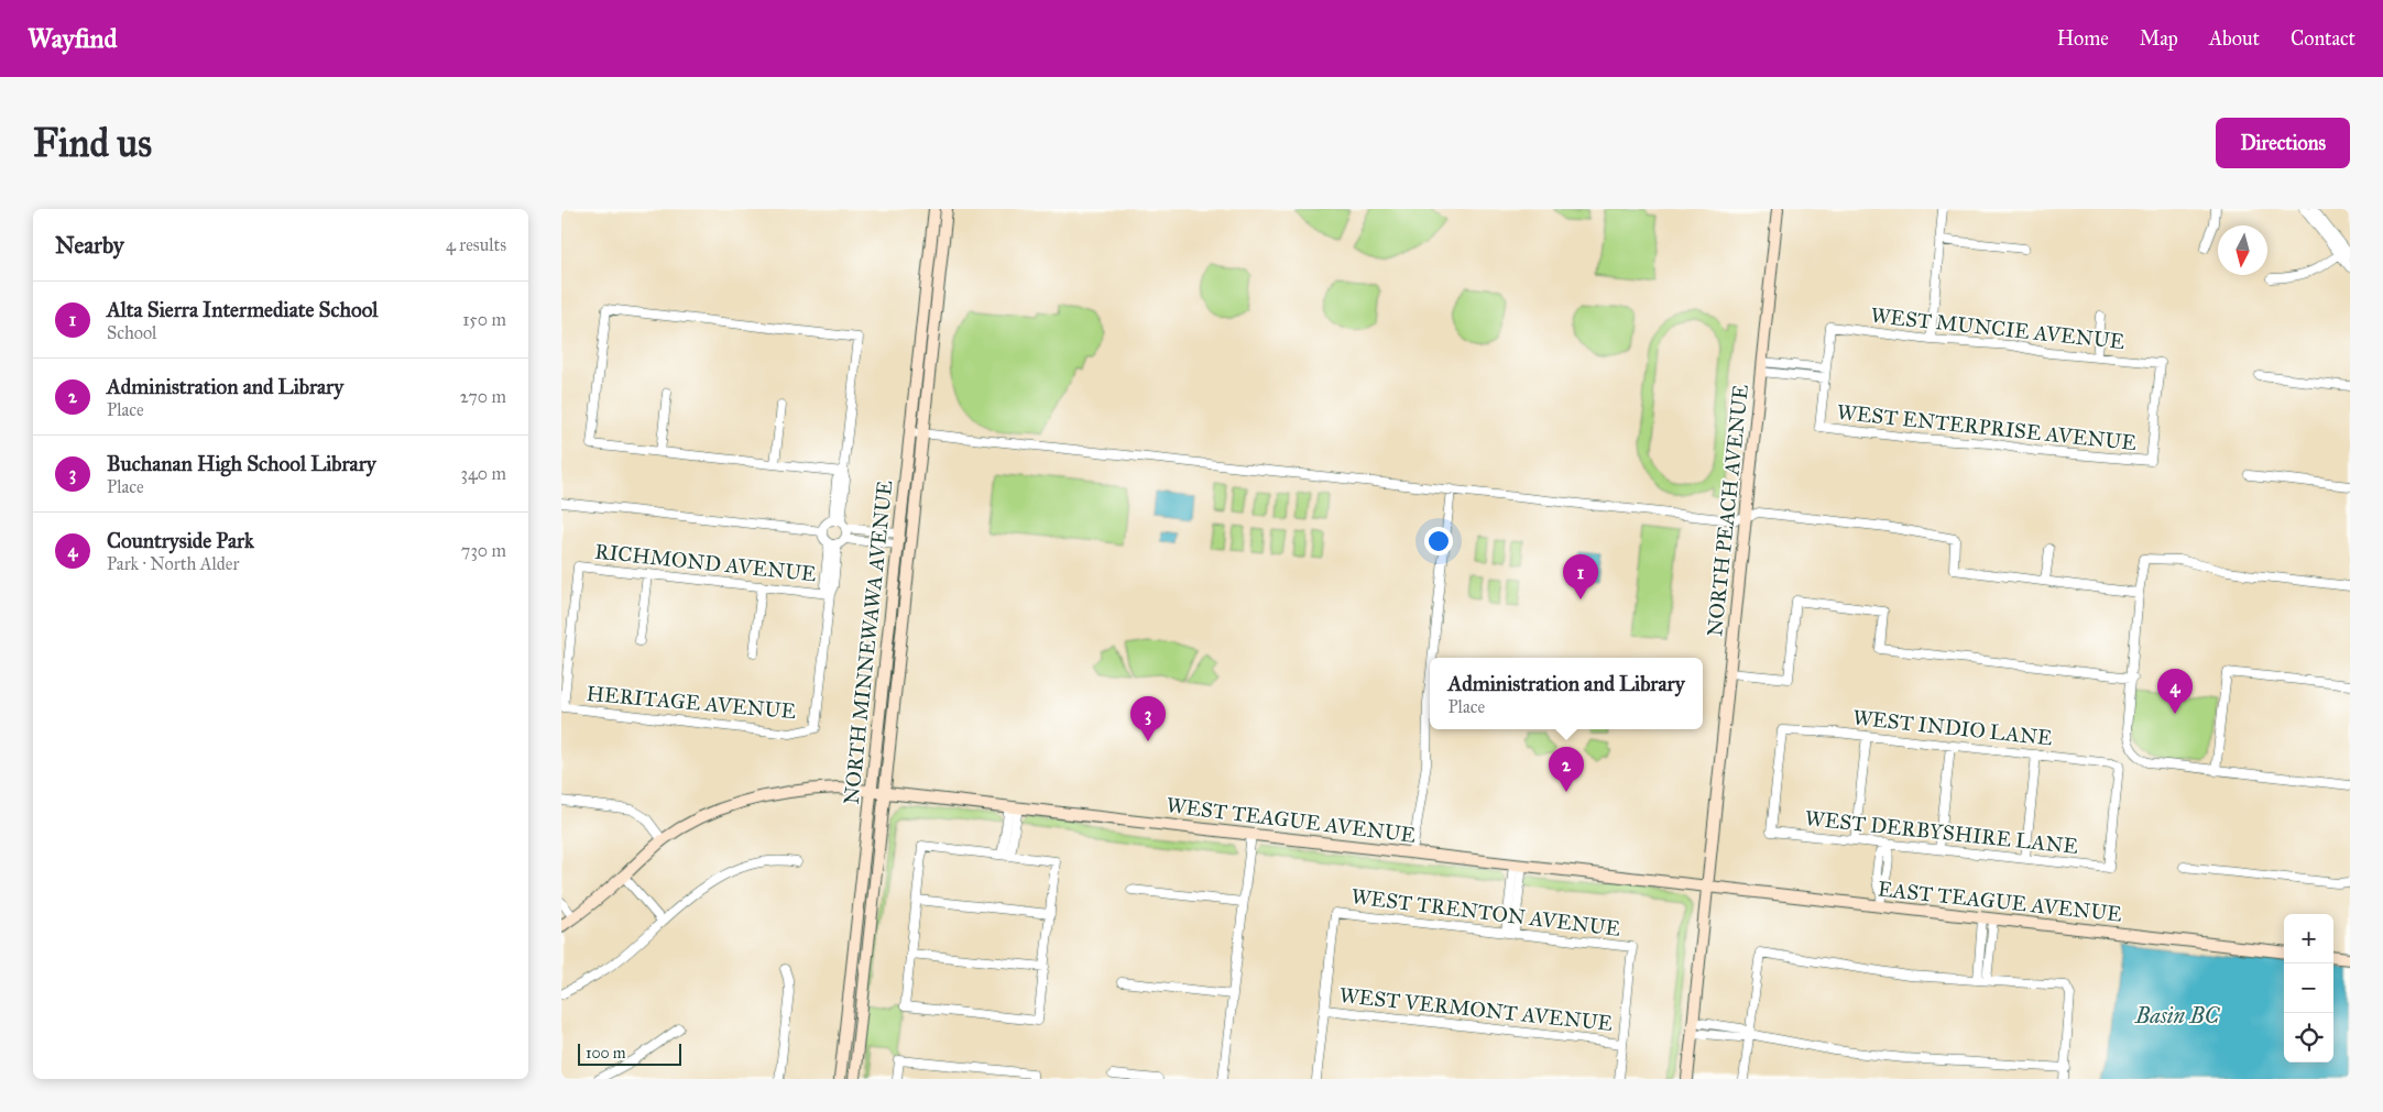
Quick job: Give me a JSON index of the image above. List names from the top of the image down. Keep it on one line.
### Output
{"streets":{"street":["WEST MUNCIE AVENUE","WEST ENTERPRISE AVENUE","NORTH PEACH AVENUE","RICHMOND AVENUE","NORTH MINNEWAWA AVENUE","HERITAGE AVENUE","WEST INDIO LANE","WEST TEAGUE AVENUE","WEST DERBYSHIRE LANE","EAST TEAGUE AVENUE","WEST TRENTON AVENUE","WEST VERMONT AVENUE"]},"crossings":[["WEST MUNCIE AVENUE","WEST ENTERPRISE AVENUE"],["NORTH PEACH AVENUE","WEST TEAGUE AVENUE"],["NORTH PEACH AVENUE","EAST TEAGUE AVENUE"],["RICHMOND AVENUE","HERITAGE AVENUE"],["NORTH MINNEWAWA AVENUE","WEST TEAGUE AVENUE"],["WEST INDIO LANE","WEST DERBYSHIRE LANE"],["WEST TEAGUE AVENUE","EAST TEAGUE AVENUE"],["WEST TRENTON AVENUE","WEST VERMONT AVENUE"]],"water":["Basin BC"],"scale_bar":"100 m","north":"bottom","page":{"header":"Wayfind","nav":["Home","Map","About","Contact"],"buttons":"Directions","title":"Find us","heading":["Nearby","4 results"],"list":[{"mark":"1","name":"Alta Sierra Intermediate School","note":"School","value":"150 m"},{"mark":"2","name":"Administration and Library","note":"Place","value":"270 m"},{"mark":"3","name":"Buchanan High School Library","note":"Place","value":"340 m"},{"mark":"4","name":"Countryside Park","note":"Park · North Alder","value":"730 m"}],"pins":["1","4","3","2"],"popup":["Administration and Library","Place"],"map_buttons":["+","−"],"scale":"100 m"}}
